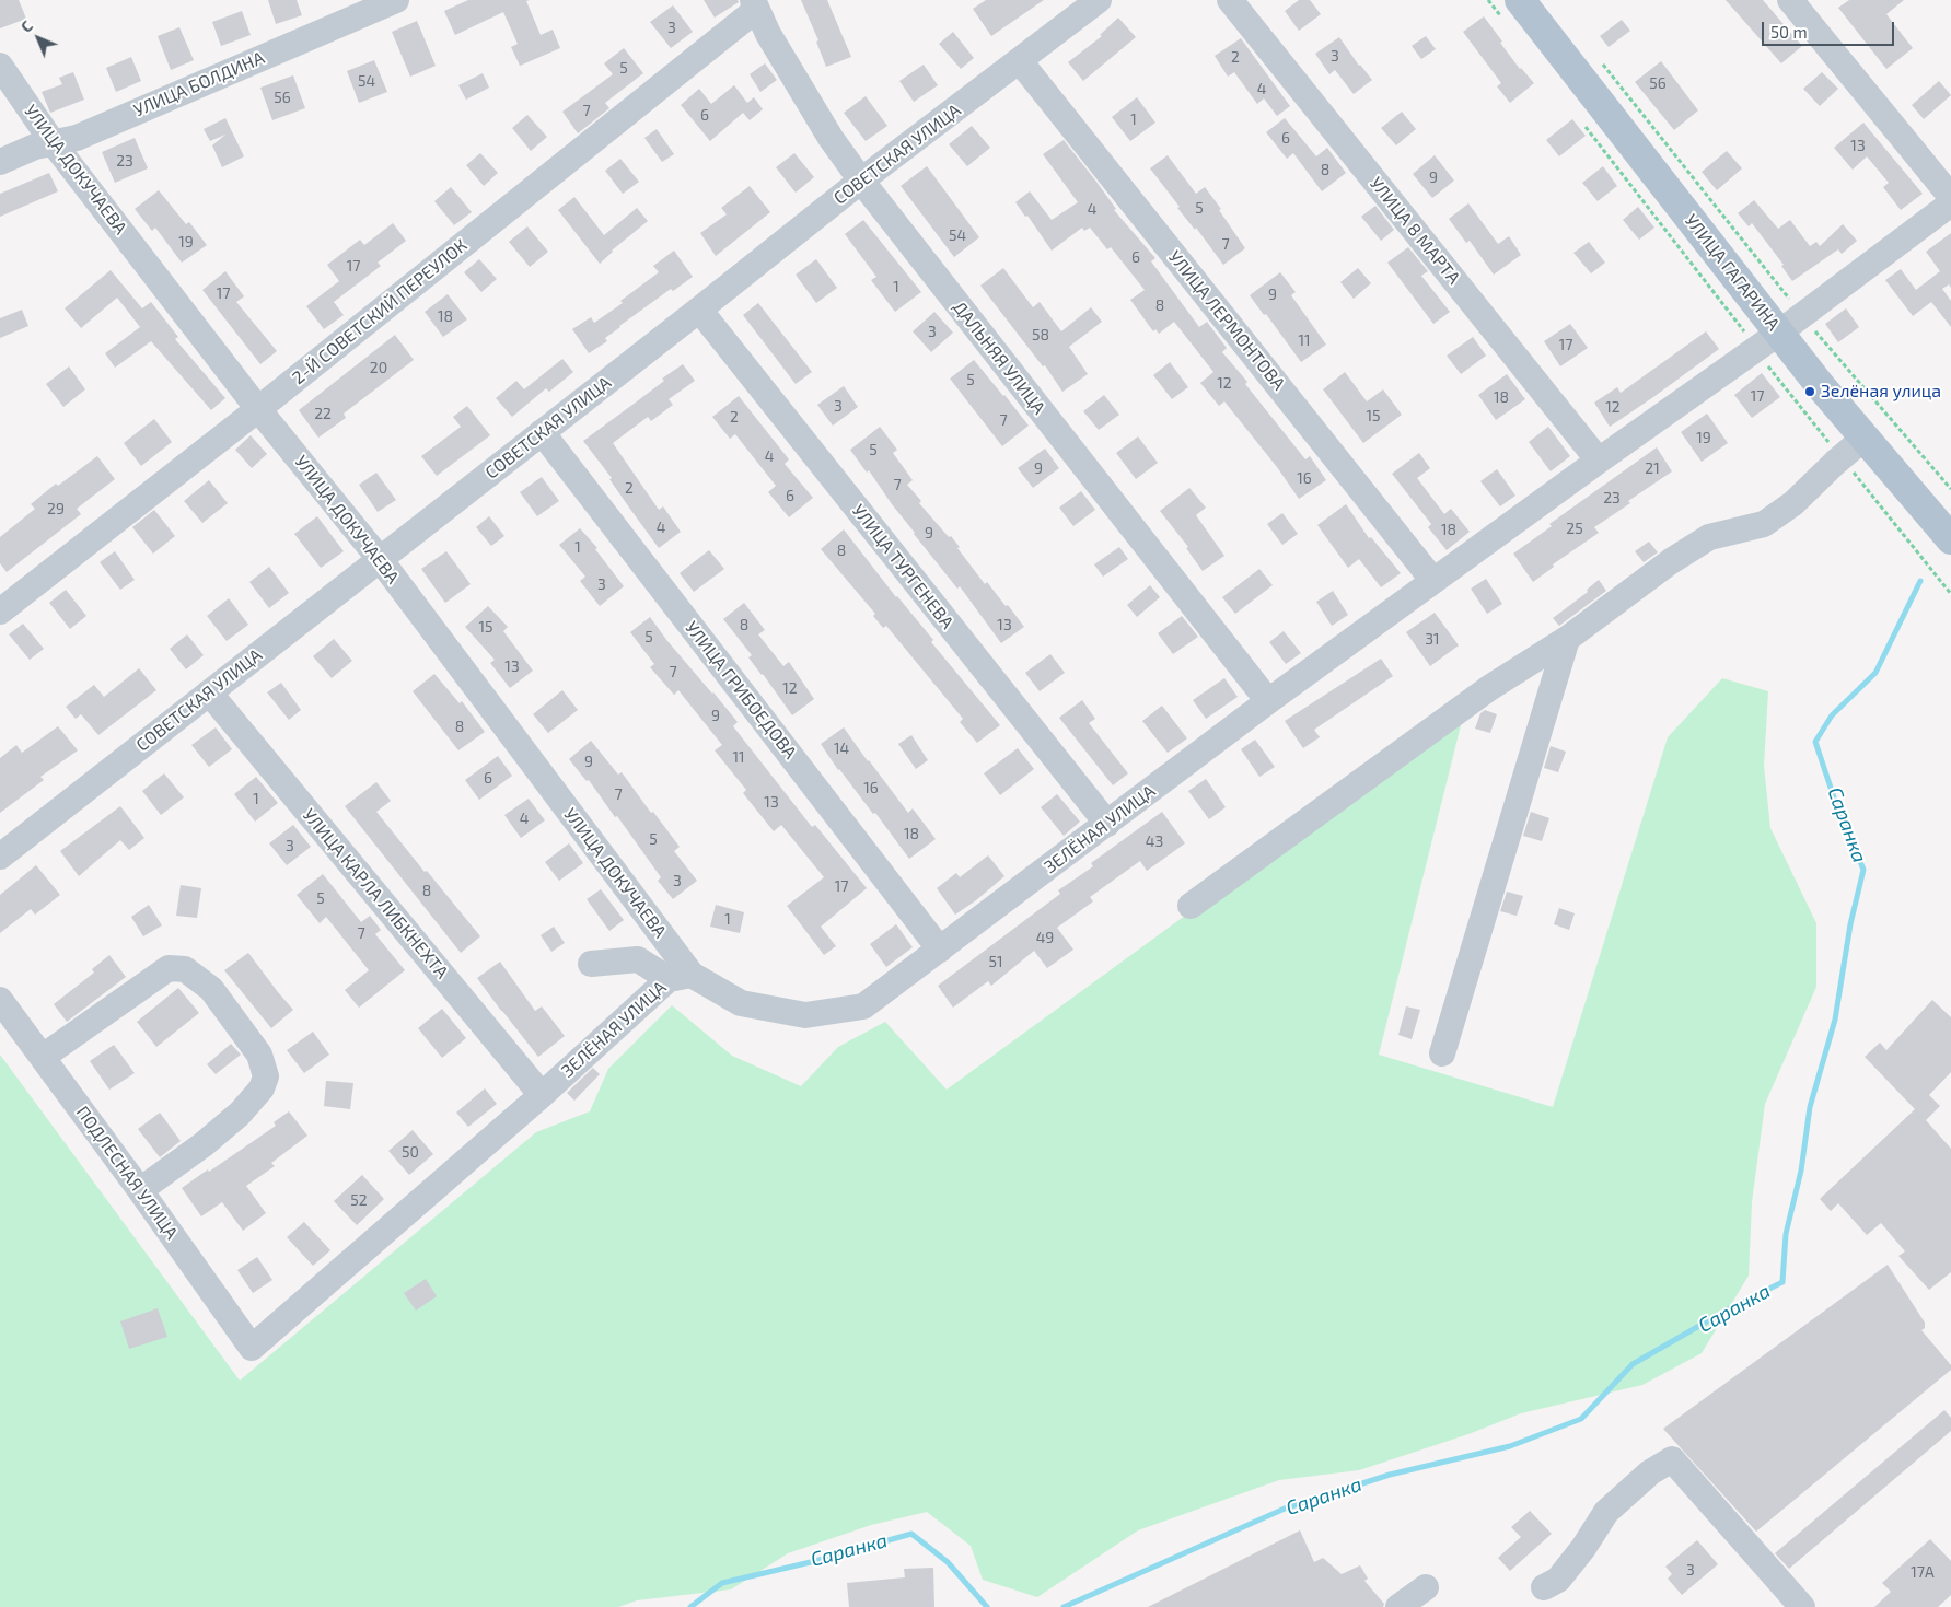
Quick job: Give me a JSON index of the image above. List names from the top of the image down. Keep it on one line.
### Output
{"streets":{"main road":["УЛИЦА ГАГАРИНА"],"street":["УЛИЦА БОЛДИНА","СОВЕТСКАЯ УЛИЦА","УЛИЦА ДОКУЧАЕВА","УЛИЦА 8 МАРТА","2-Й СОВЕТСКИЙ ПЕРЕУЛОК","УЛИЦА ЛЕРМОНТОВА","ДАЛЬНЯЯ УЛИЦА","УЛИЦА ТУРГЕНЕВА","УЛИЦА ГРИБОЕДОВА","ЗЕЛЁНАЯ УЛИЦА","УЛИЦА КАРЛА ЛИБКНЕХТА","ПОДЛЕСНАЯ УЛИЦА"]},"crossings":[["УЛИЦА БОЛДИНА","УЛИЦА ДОКУЧАЕВА"],["СОВЕТСКАЯ УЛИЦА","УЛИЦА ДОКУЧАЕВА"],["СОВЕТСКАЯ УЛИЦА","УЛИЦА ЛЕРМОНТОВА"],["СОВЕТСКАЯ УЛИЦА","ДАЛЬНЯЯ УЛИЦА"],["СОВЕТСКАЯ УЛИЦА","УЛИЦА ТУРГЕНЕВА"],["СОВЕТСКАЯ УЛИЦА","УЛИЦА ГРИБОЕДОВА"],["СОВЕТСКАЯ УЛИЦА","УЛИЦА КАРЛА ЛИБКНЕХТА"],["УЛИЦА ДОКУЧАЕВА","2-Й СОВЕТСКИЙ ПЕРЕУЛОК"],["УЛИЦА ДОКУЧАЕВА","ЗЕЛЁНАЯ УЛИЦА"],["УЛИЦА 8 МАРТА","ЗЕЛЁНАЯ УЛИЦА"],["УЛИЦА ГАГАРИНА","ЗЕЛЁНАЯ УЛИЦА"],["2-Й СОВЕТСКИЙ ПЕРЕУЛОК","ДАЛЬНЯЯ УЛИЦА"],["УЛИЦА ЛЕРМОНТОВА","ЗЕЛЁНАЯ УЛИЦА"],["ДАЛЬНЯЯ УЛИЦА","ЗЕЛЁНАЯ УЛИЦА"],["УЛИЦА ТУРГЕНЕВА","ЗЕЛЁНАЯ УЛИЦА"],["УЛИЦА ГРИБОЕДОВА","ЗЕЛЁНАЯ УЛИЦА"],["ЗЕЛЁНАЯ УЛИЦА","УЛИЦА КАРЛА ЛИБКНЕХТА"],["ЗЕЛЁНАЯ УЛИЦА","ПОДЛЕСНАЯ УЛИЦА"]],"water":["Саранка"],"places":["Зелёная улица"],"house_numbers":["3","3","2","5","54","56","4","56","7","6","1","6","13","23","8","9","5","4","54","19","7","6","17","1","17","9","8","18","3","58","11","17","20","5","12","17","18","3","12","22","15","2","7","19","5","4","9","21","16","7","2","6","23","29","4","25","18","9","1","8","3","8","13","15","5","31","13","7","12","9","8","14","11","9","6","16","7","1","13","4","18","5","43","3","3","17","8","5","1","7","49","51","50","52","3","17А"],"scale_bar":"50 m","north":"top left"}
